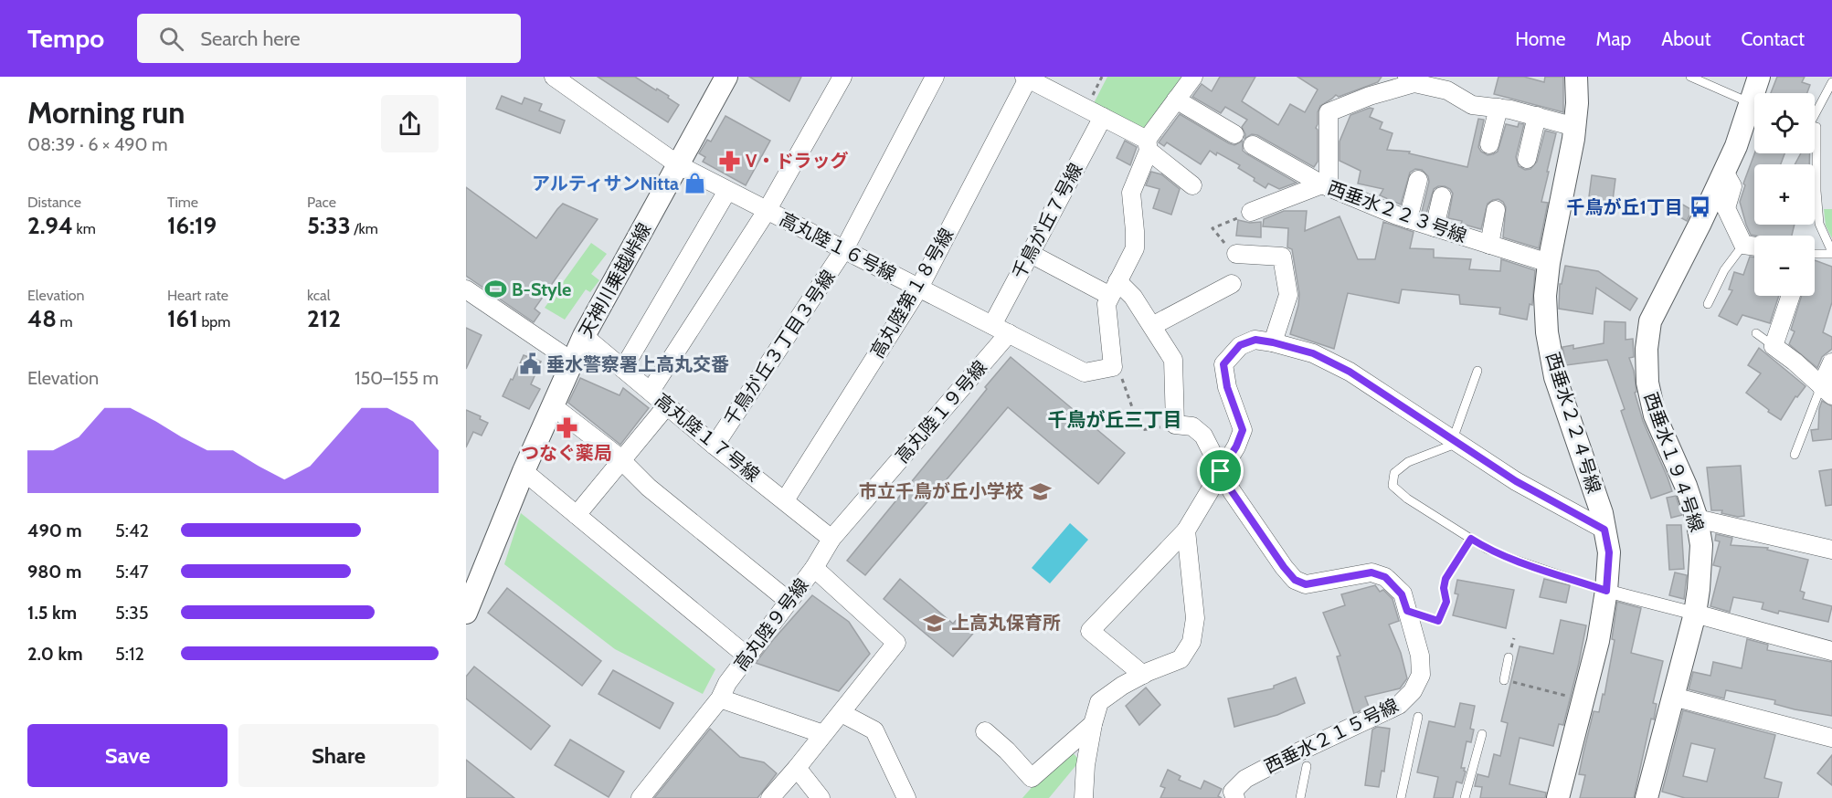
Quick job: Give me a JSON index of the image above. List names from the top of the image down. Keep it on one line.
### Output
{"streets":{"street":["西垂水２２３号線","千鳥が丘７号線","高丸陸１６号線","天神川乗越峠線","高丸陸第１８号線","千鳥が丘３丁目３号線","高丸陸１９号線","西垂水２２４号線","高丸陸１７号線","西垂水１９４号線","高丸陸９号線","西垂水２１５号線"]},"crossings":[["西垂水２２３号線","西垂水２２４号線"],["千鳥が丘７号線","高丸陸１６号線"],["千鳥が丘７号線","高丸陸１９号線"],["高丸陸１６号線","天神川乗越峠線"],["高丸陸１６号線","高丸陸第１８号線"],["高丸陸１６号線","千鳥が丘３丁目３号線"],["高丸陸１６号線","高丸陸１９号線"],["天神川乗越峠線","高丸陸１７号線"],["高丸陸第１８号線","高丸陸１７号線"],["千鳥が丘３丁目３号線","高丸陸１７号線"],["高丸陸１９号線","高丸陸１７号線"],["高丸陸１９号線","高丸陸９号線"]],"districts":["千鳥が丘三丁目"],"places":{"pharmacy":["V・ドラッグ","つなぐ薬局"],"shop":["アルティサンNitta"],"bus stop":["千鳥が丘1丁目"],"sports":["B-Style"],"public building":["垂水警察署上高丸交番"],"school or university":["市立千鳥が丘小学校","上高丸保育所"]},"page":{"header":"Tempo","search":"Search here","nav":["Home","Map","About","Contact"],"heading":["Morning run","08:39 · 6 × 490 m"],"map_buttons":["+","−"],"stats":[["Distance","2.94 km"],["Time","16:19"],["Pace","5:33 /km"],["Elevation","48 m"],["Heart rate","161 bpm"],["kcal","212"]],"chart":["Elevation","150–155 m"],"list":[{"name":"490 m","note":"5:42"},{"name":"980 m","note":"5:47"},{"name":"1.5 km","note":"5:35"},{"name":"2.0 km","note":"5:12"}],"buttons":["Save","Share"]}}
